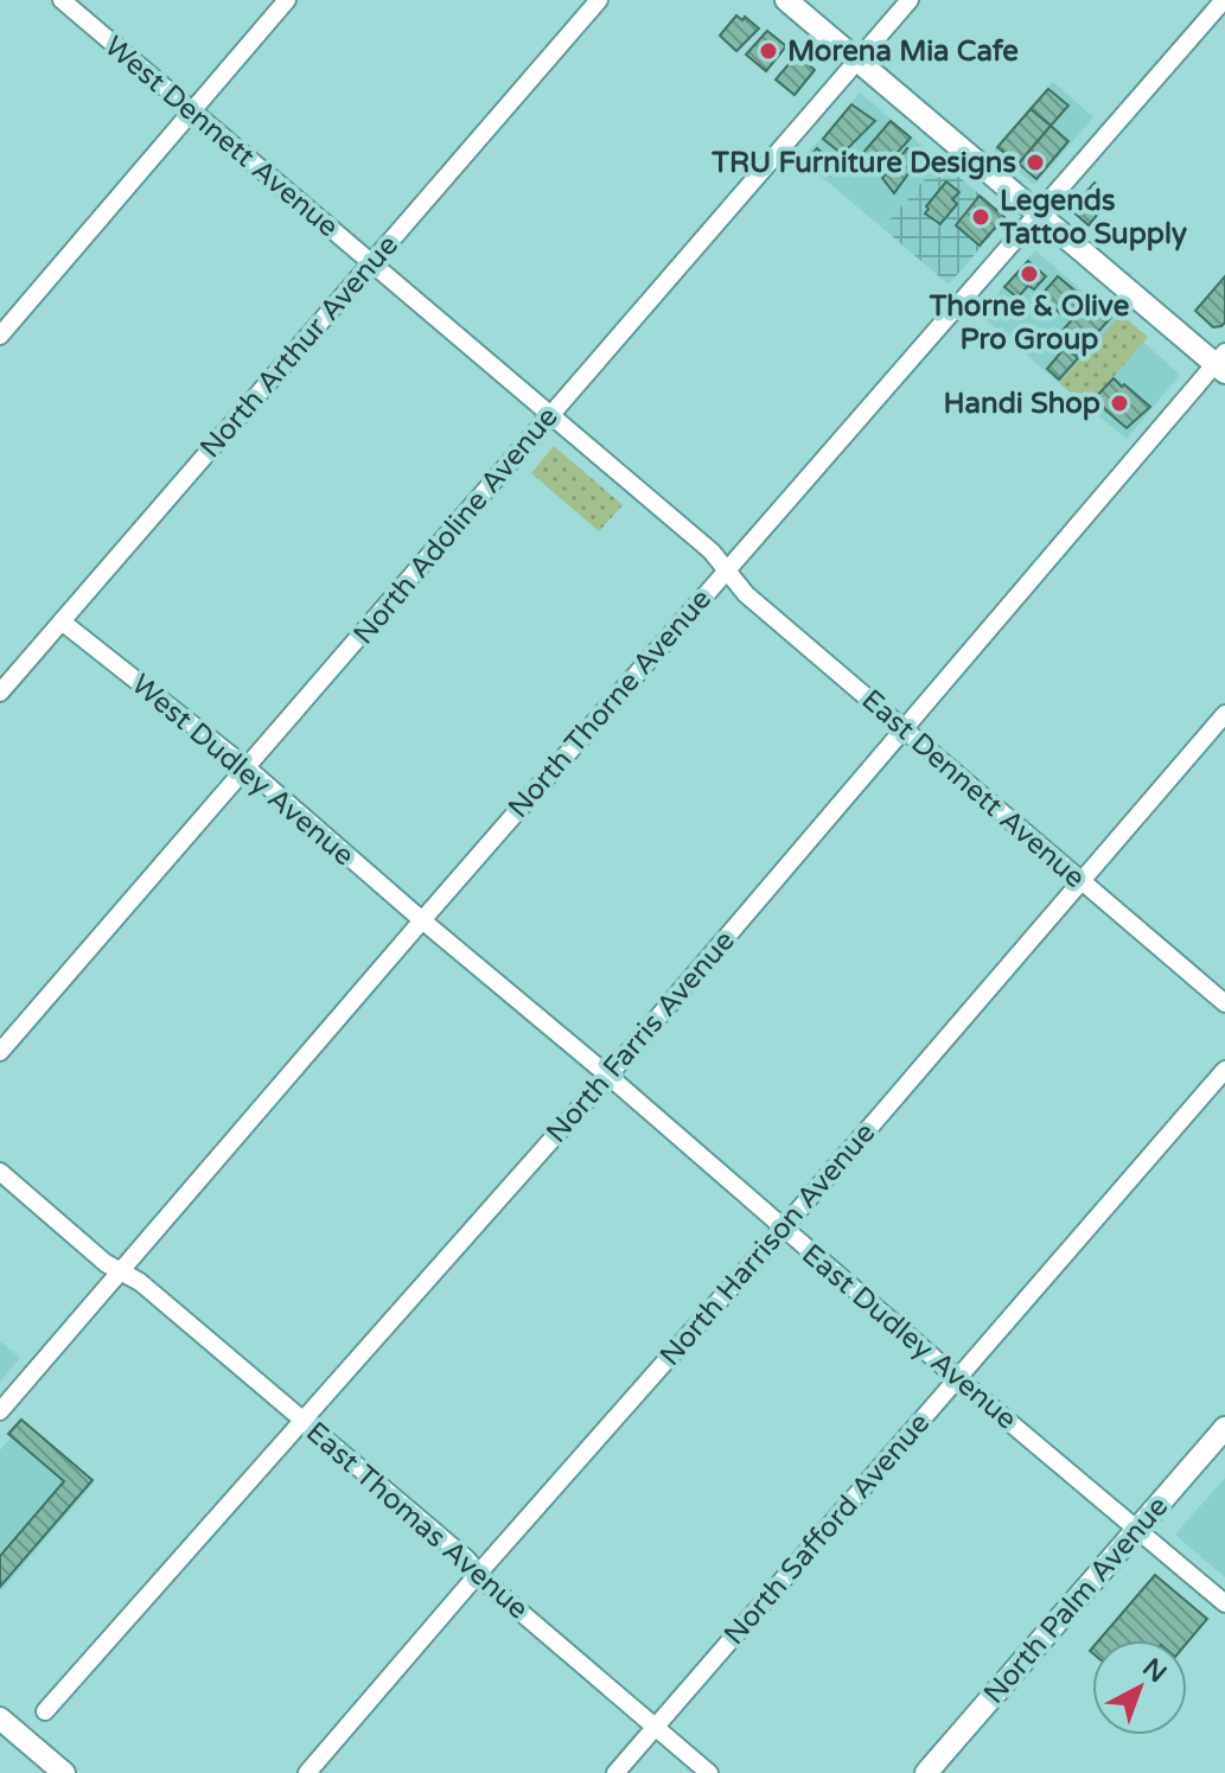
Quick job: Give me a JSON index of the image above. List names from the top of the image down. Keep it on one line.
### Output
{"streets":{"main road":["North Palm Avenue"],"street":["West Dennett Avenue","North Arthur Avenue","North Adoline Avenue","North Thorne Avenue","West Dudley Avenue","East Dennett Avenue","North Farris Avenue","North Harrison Avenue","East Dudley Avenue","East Thomas Avenue","North Safford Avenue"]},"crossings":[["West Dennett Avenue","North Arthur Avenue"],["West Dennett Avenue","North Adoline Avenue"],["West Dennett Avenue","North Thorne Avenue"],["West Dennett Avenue","East Dennett Avenue"],["North Arthur Avenue","West Dudley Avenue"],["North Adoline Avenue","West Dudley Avenue"],["North Thorne Avenue","West Dudley Avenue"],["North Thorne Avenue","East Dennett Avenue"],["North Thorne Avenue","East Dudley Avenue"],["North Thorne Avenue","East Thomas Avenue"],["West Dudley Avenue","East Dudley Avenue"],["East Dennett Avenue","North Farris Avenue"],["East Dennett Avenue","North Harrison Avenue"],["North Farris Avenue","East Dudley Avenue"],["North Farris Avenue","East Thomas Avenue"],["North Harrison Avenue","East Dudley Avenue"],["North Harrison Avenue","East Thomas Avenue"],["East Dudley Avenue","North Safford Avenue"],["East Dudley Avenue","North Palm Avenue"],["East Thomas Avenue","North Safford Avenue"]],"places":["Morena Mia Cafe","TRU Furniture Designs","Legends Tattoo Supply","Thorne & Olive Pro Group","Handi Shop"],"north":"top right"}
